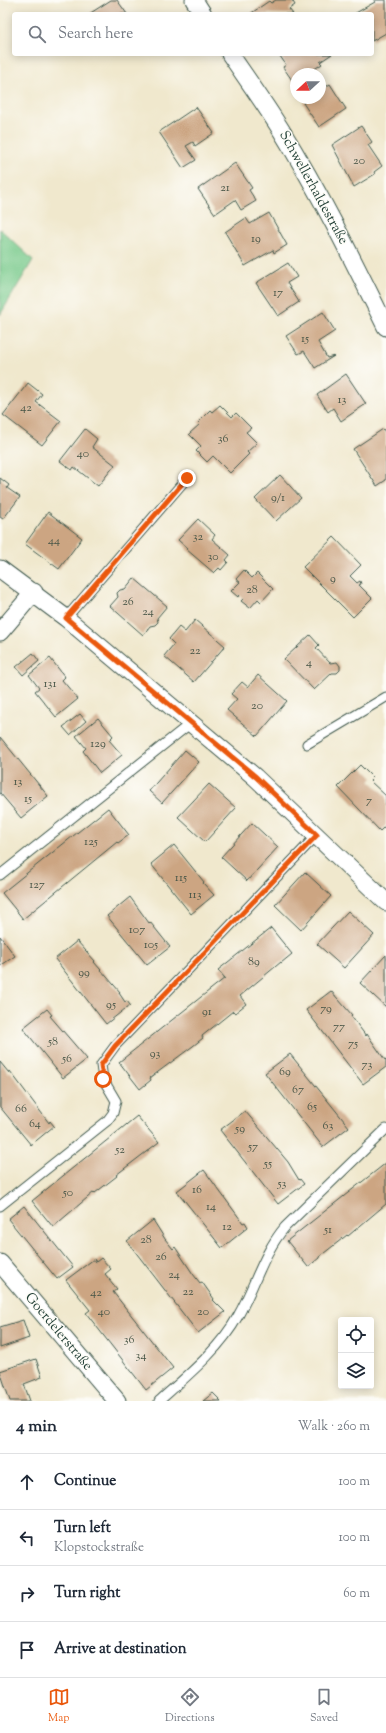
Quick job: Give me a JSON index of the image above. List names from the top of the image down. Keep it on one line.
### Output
{"streets":{"street":["Schwellerhaldestraße","Goerdelerstraße"]},"house_numbers":["20","21","19","17","15","13","42","36","40","9/1","32","44","30","9","28","26","24","22","4","131","20","129","13","15","7","125","115","127","113","107","105","89","99","95","79","91","77","58","75","93","56","73","69","67","65","66","64","63","59","57","52","55","53","16","50","14","12","51","28","26","24","22","42","40","20","36","34"],"north":"left","page":{"search":"Search here","heading":["4 min","Walk · 260 m"],"list":[["Continue","100 m"],["Turn left","Klopstockstraße","100 m"],["Turn right","60 m"],"Arrive at destination"],"nav":["Map","Directions","Saved"]}}
